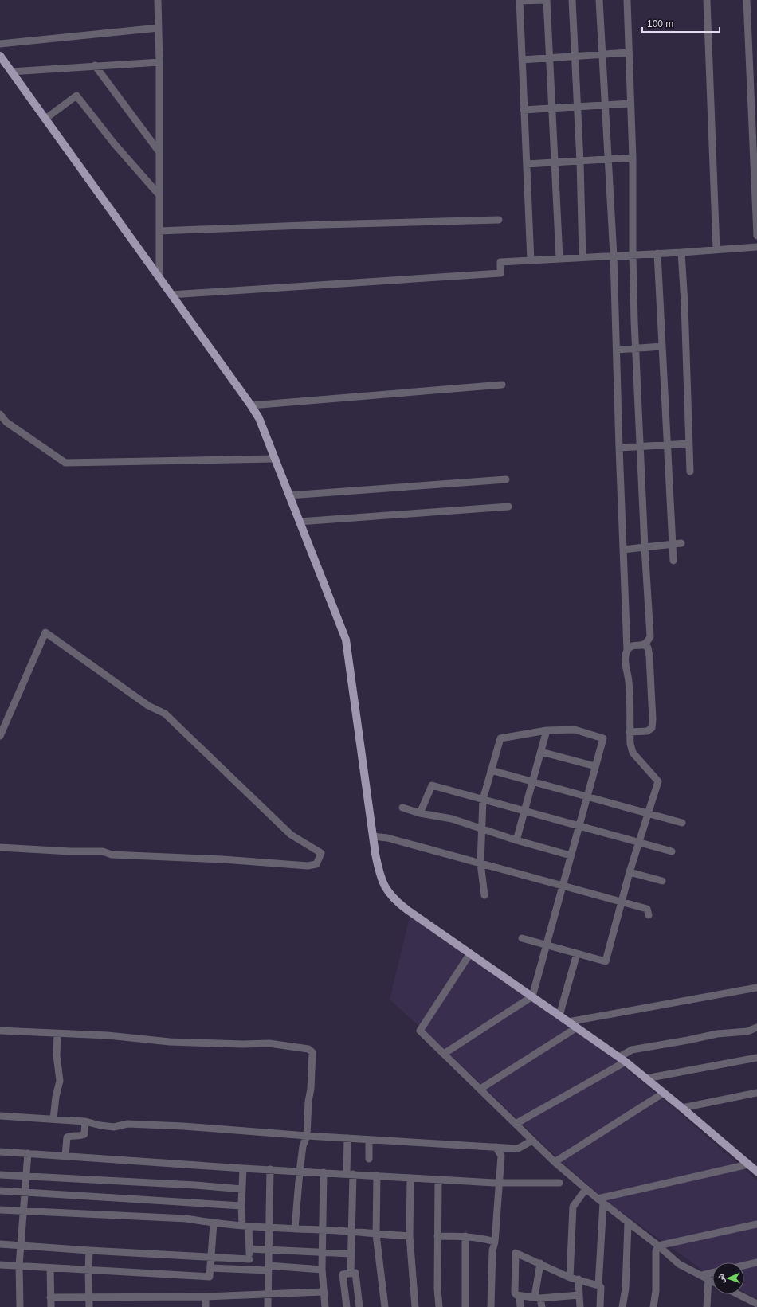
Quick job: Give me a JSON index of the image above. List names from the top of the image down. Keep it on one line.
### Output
{"scale_bar":"100 m","north":"left"}
